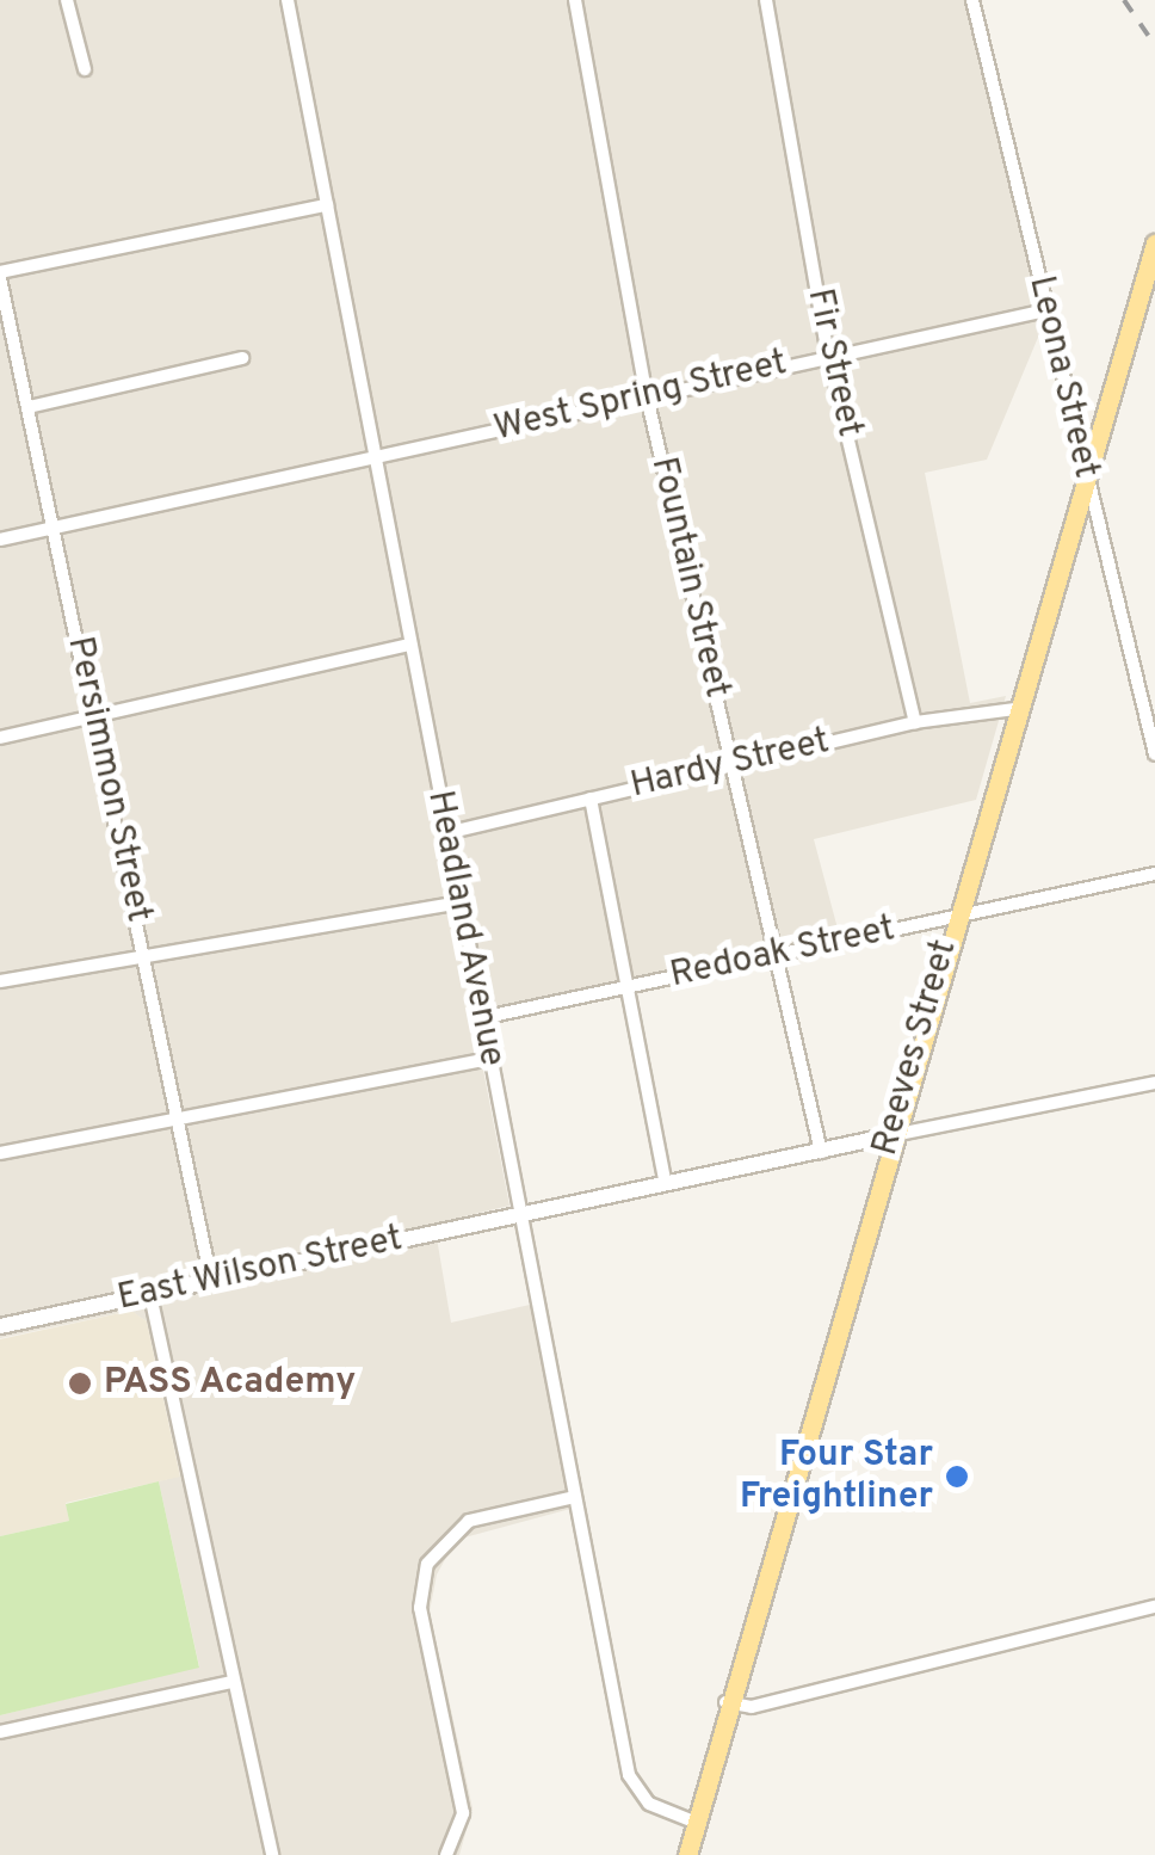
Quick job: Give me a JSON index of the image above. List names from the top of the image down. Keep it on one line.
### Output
{"streets":{"main road":["Reeves Street"],"street":["Fir Street","Leona Street","West Spring Street","Fountain Street","Hardy Street","Persimmon Street","Headland Avenue","Redoak Street","East Wilson Street"]},"crossings":[["Fir Street","West Spring Street"],["Fir Street","Hardy Street"],["Leona Street","West Spring Street"],["Leona Street","Reeves Street"],["West Spring Street","Fountain Street"],["West Spring Street","Persimmon Street"],["West Spring Street","Headland Avenue"],["Fountain Street","Hardy Street"],["Fountain Street","Redoak Street"],["Fountain Street","East Wilson Street"],["Hardy Street","Headland Avenue"],["Hardy Street","Reeves Street"],["Persimmon Street","East Wilson Street"],["Headland Avenue","Redoak Street"],["Headland Avenue","Reeves Street"],["Headland Avenue","East Wilson Street"],["Redoak Street","Reeves Street"],["Reeves Street","East Wilson Street"]],"places":["PASS Academy","Four Star Freightliner"]}
